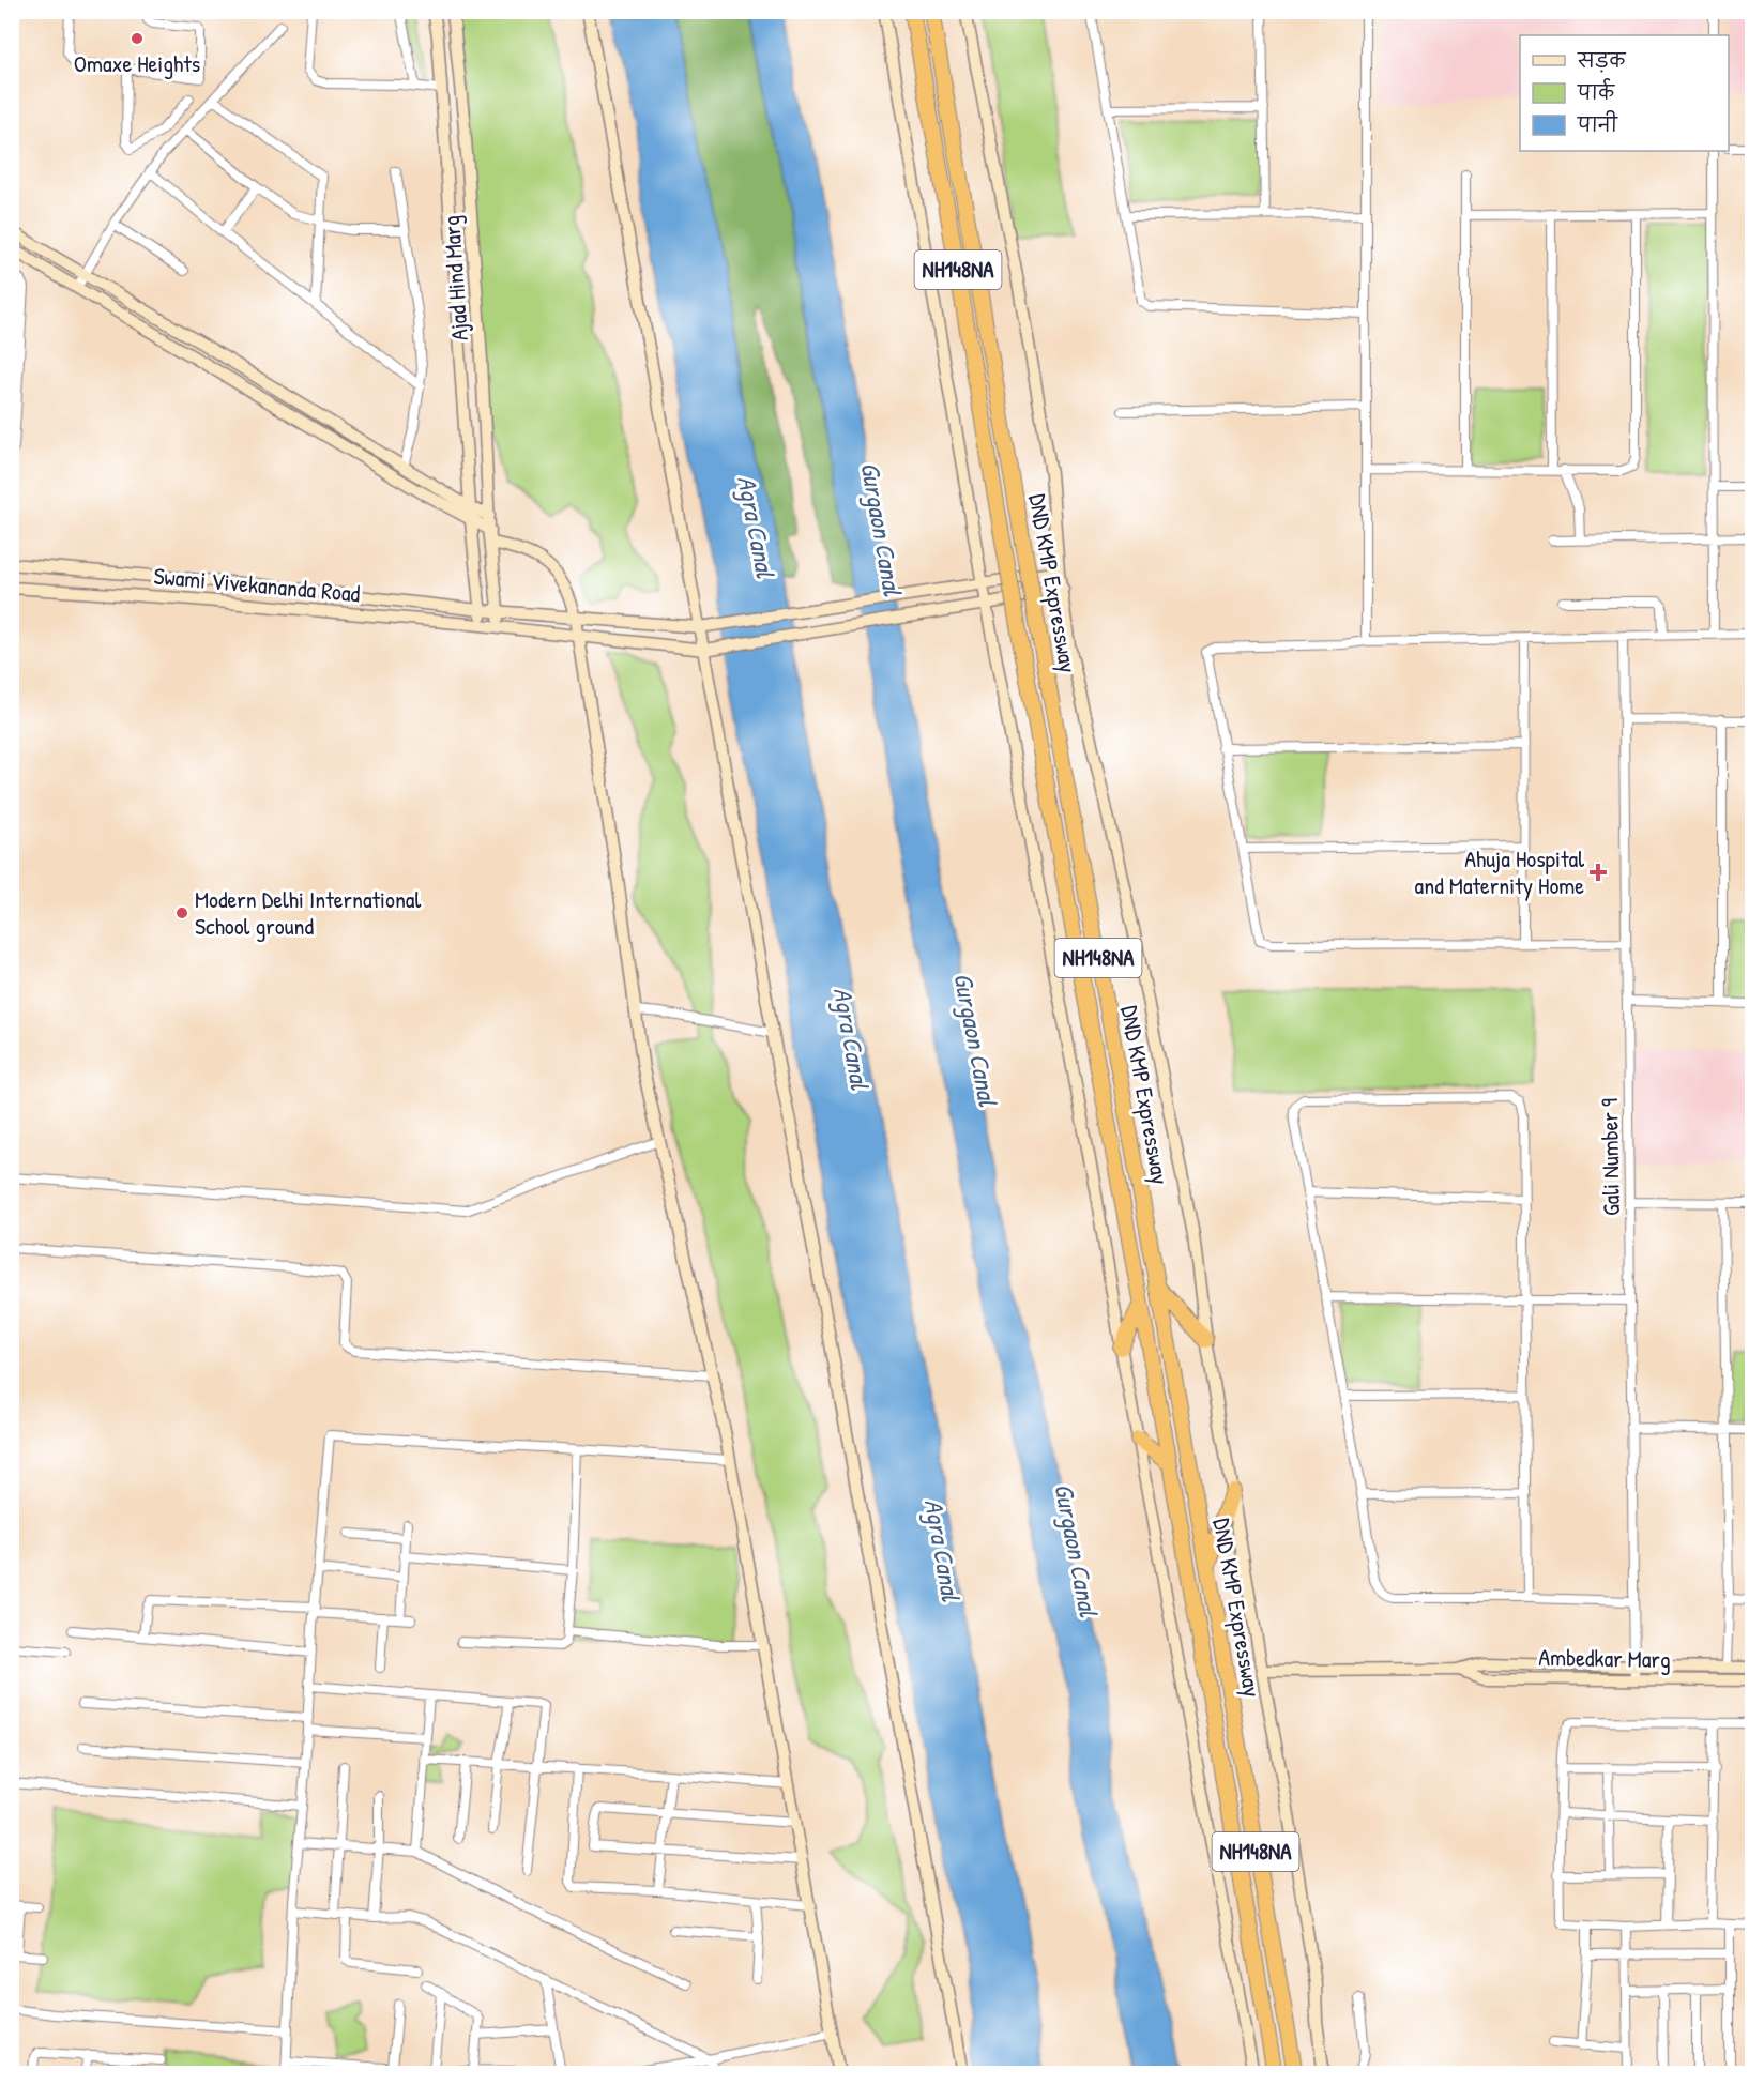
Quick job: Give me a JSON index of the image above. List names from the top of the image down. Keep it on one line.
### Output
{"streets":{"highway":["NH148NA","DND KMP Expressway"],"street":["Ajad Hind Marg","Swami Vivekananda Road","Gali Number 9","Ambedkar Marg"]},"crossings":[["Ajad Hind Marg","Swami Vivekananda Road"],["Gali Number 9","Ambedkar Marg"]],"water":["Agra Canal","Gurgaon Canal"],"places":{"other":["Omaxe Heights","Modern Delhi International School ground"],"health":["Ahuja Hospital and Maternity Home"]},"legend":["सड़क","पार्क","पानी"]}
